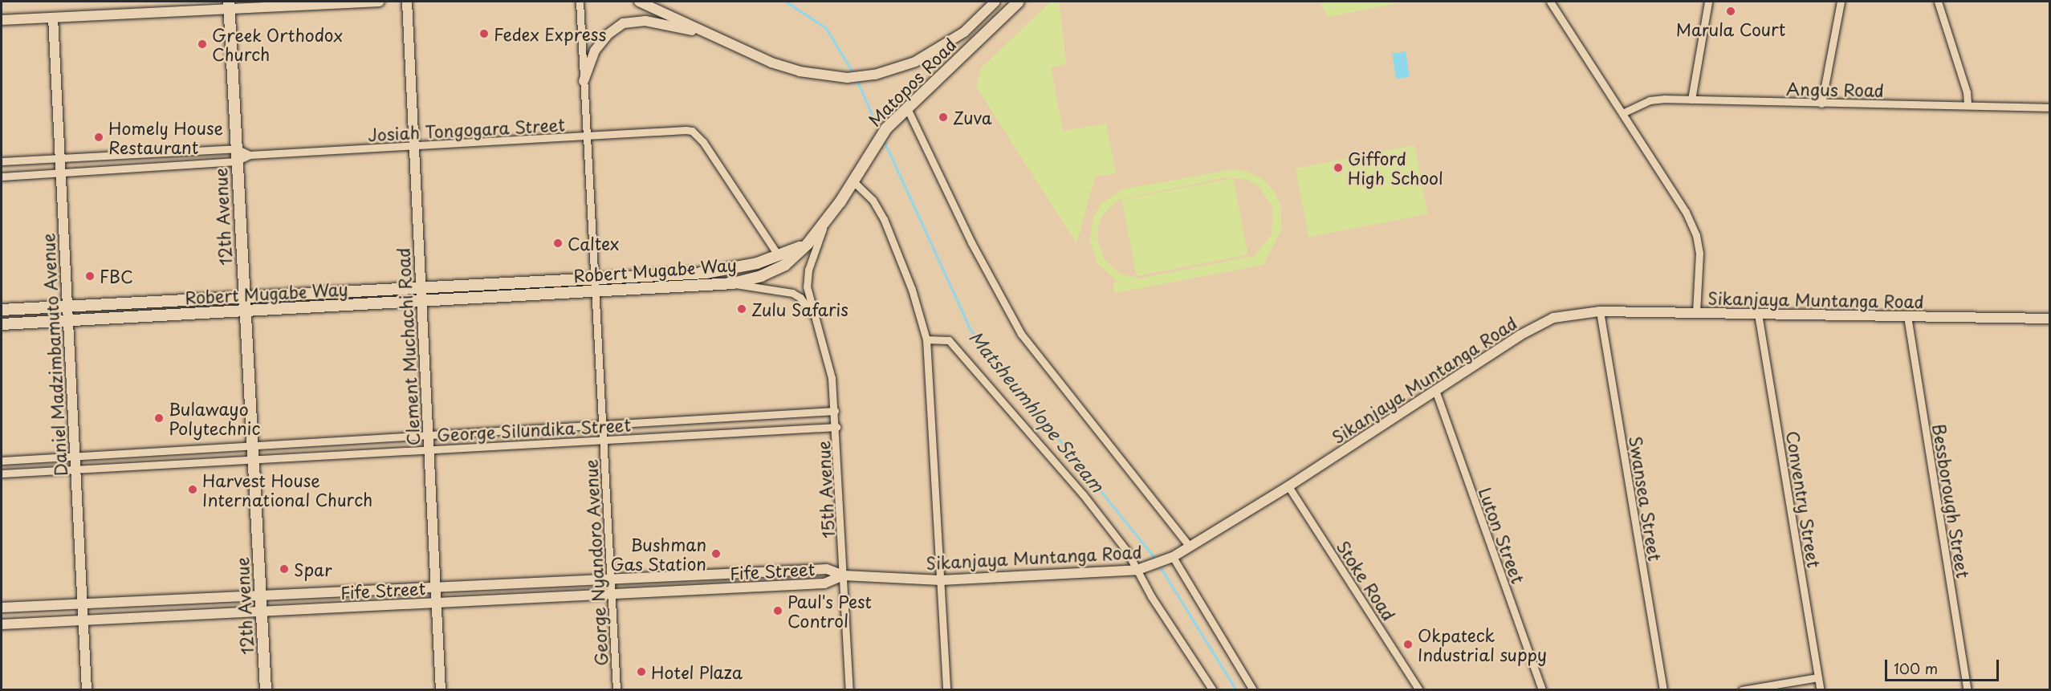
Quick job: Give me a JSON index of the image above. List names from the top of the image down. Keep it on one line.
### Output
{"streets":{"main road":["Matopos Road","12th Avenue","Robert Mugabe Way"],"street":["Angus Road","Josiah Tongogara Street","Sikanjaya Muntanga Road","Clement Muchachi Road","Daniel Madzimbamuto Avenue","George Silundika Street","15th Avenue","Swansea Street","Conventry Street","Bessborough Street","Luton Street","George Nyandoro Avenue","Fife Street","Stoke Road"]},"crossings":[["Matopos Road","Robert Mugabe Way"],["Matopos Road","15th Avenue"],["Josiah Tongogara Street","12th Avenue"],["Josiah Tongogara Street","Robert Mugabe Way"],["Josiah Tongogara Street","Clement Muchachi Road"],["Josiah Tongogara Street","Daniel Madzimbamuto Avenue"],["Josiah Tongogara Street","George Nyandoro Avenue"],["12th Avenue","Robert Mugabe Way"],["12th Avenue","George Silundika Street"],["12th Avenue","Fife Street"],["Robert Mugabe Way","Clement Muchachi Road"],["Robert Mugabe Way","Daniel Madzimbamuto Avenue"],["Robert Mugabe Way","15th Avenue"],["Robert Mugabe Way","George Nyandoro Avenue"],["Sikanjaya Muntanga Road","15th Avenue"],["Sikanjaya Muntanga Road","Swansea Street"],["Sikanjaya Muntanga Road","Conventry Street"],["Sikanjaya Muntanga Road","Bessborough Street"],["Sikanjaya Muntanga Road","Luton Street"],["Sikanjaya Muntanga Road","Fife Street"],["Sikanjaya Muntanga Road","Stoke Road"],["Clement Muchachi Road","George Silundika Street"],["Clement Muchachi Road","Fife Street"],["Daniel Madzimbamuto Avenue","George Silundika Street"],["Daniel Madzimbamuto Avenue","Fife Street"],["George Silundika Street","15th Avenue"],["George Silundika Street","George Nyandoro Avenue"],["15th Avenue","Fife Street"],["George Nyandoro Avenue","Fife Street"]],"water":["Matsheumhlope Stream"],"places":["Marula Court","Fedex Express","Greek Orthodox Church","Zuva","Homely House Restaurant","Gifford High School","Caltex","FBC","Zulu Safaris","Bulawayo Polytechnic","Harvest House International Church","Bushman Gas Station","Spar","Paul's Pest Control","Okpateck Industrial suppy","Hotel Plaza"],"scale_bar":"100 m"}
